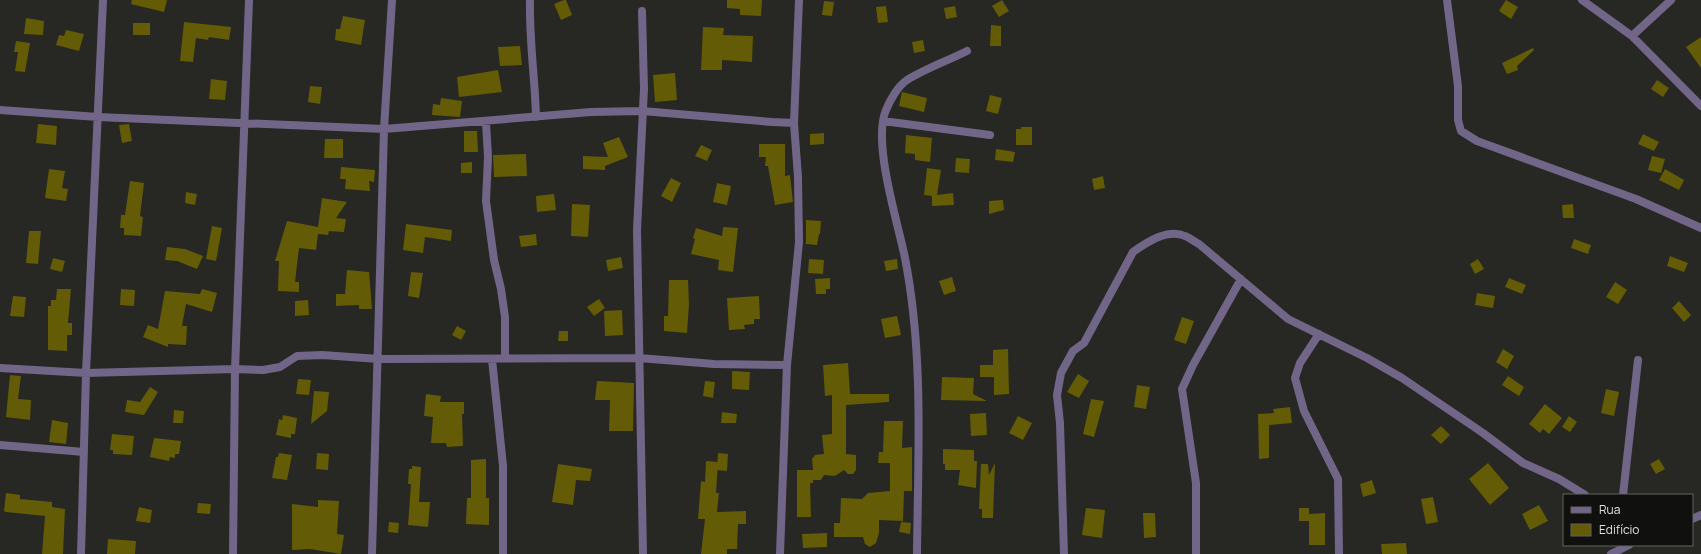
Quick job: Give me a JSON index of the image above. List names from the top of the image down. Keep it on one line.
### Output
{"legend":["Rua","Edifício"]}
